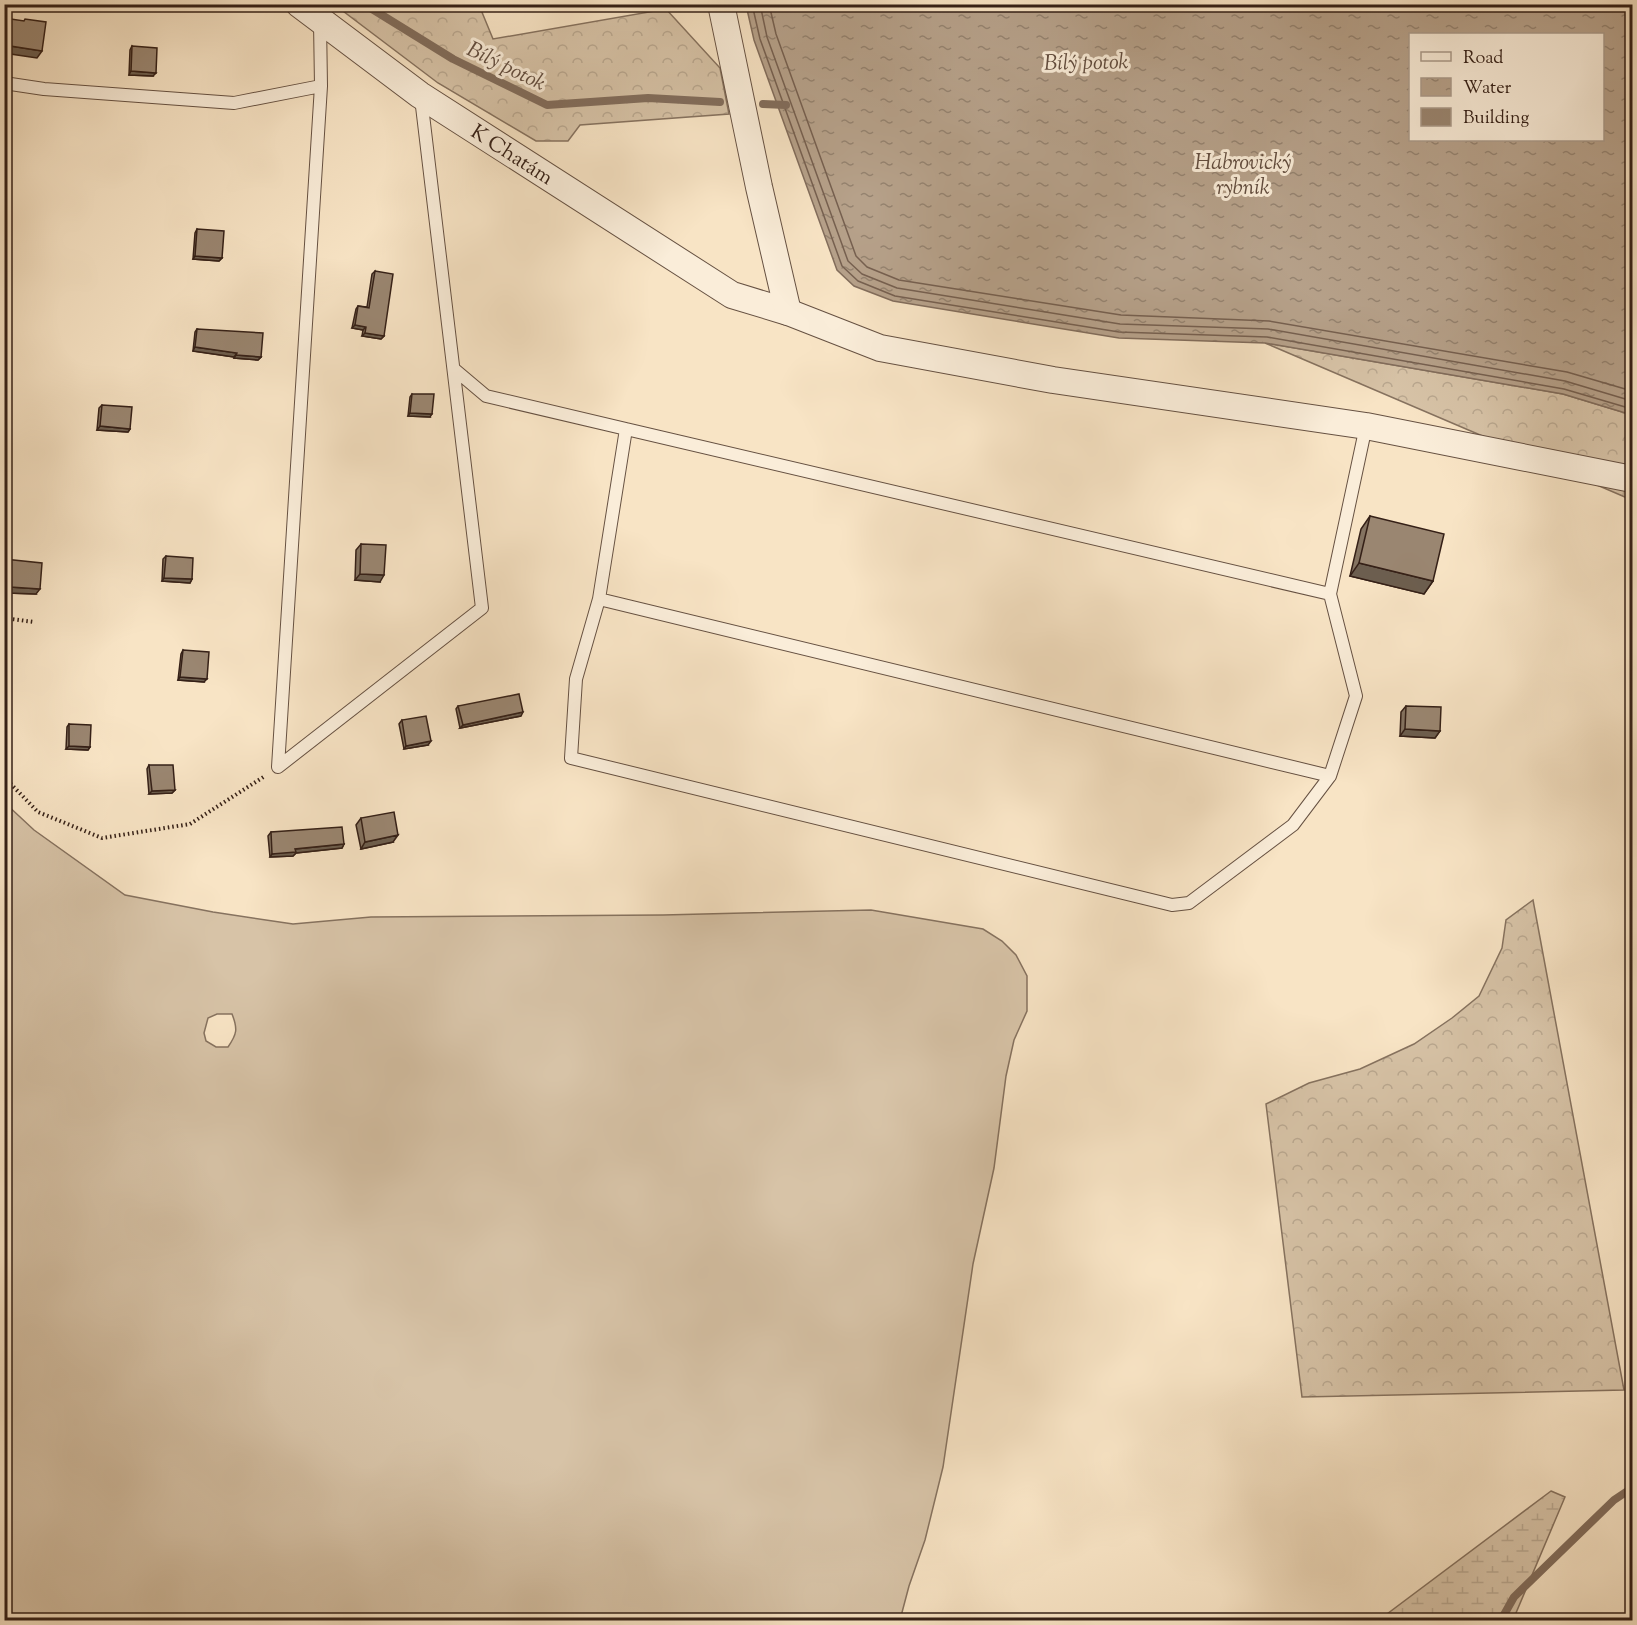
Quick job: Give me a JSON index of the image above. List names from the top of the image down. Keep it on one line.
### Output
{"streets":{"street":["K Chatám"]},"water":["Bílý potok","Habrovický rybník"],"legend":["Road","Water","Building"]}
